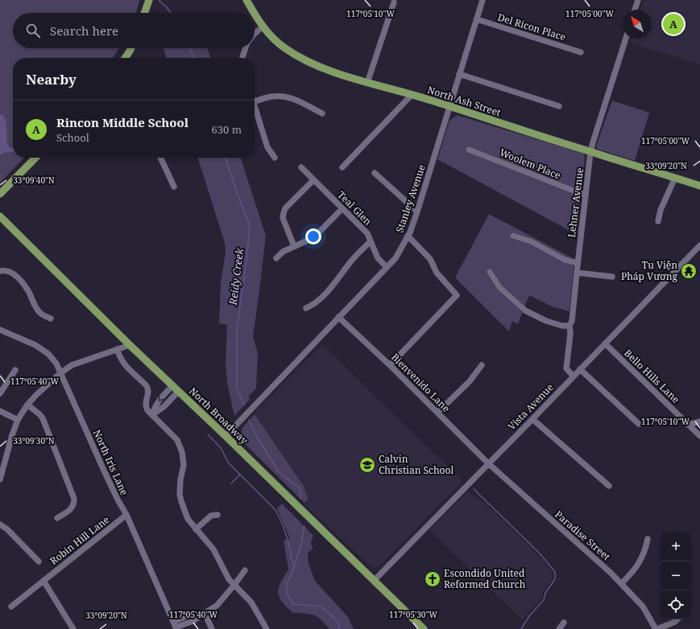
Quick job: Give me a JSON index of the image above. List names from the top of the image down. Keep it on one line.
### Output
{"streets":{"main road":["North Ash Street","North Broadway"],"street":["Del Ricon Place","Woolem Place","Stanley Avenue","Lehner Avenue","Teal Glen","Bello Hills Lane","Bienvenido Lane","Vista Avenue","North Iris Lane","Paradise Street","Robin Hill Lane"]},"crossings":[["Del Ricon Place","Stanley Avenue"],["North Ash Street","Stanley Avenue"],["North Ash Street","Lehner Avenue"],["Woolem Place","Lehner Avenue"],["Stanley Avenue","Teal Glen"],["Stanley Avenue","Bienvenido Lane"],["Stanley Avenue","North Broadway"],["Lehner Avenue","Vista Avenue"],["Bello Hills Lane","Vista Avenue"],["Bienvenido Lane","Vista Avenue"],["Bienvenido Lane","Paradise Street"],["Vista Avenue","North Broadway"],["Vista Avenue","Paradise Street"],["North Iris Lane","Robin Hill Lane"]],"water":["Reidy Creek"],"places":{"temple":["Tu Viện Pháp Vương"],"school or university":["Calvin Christian School"],"church":["Escondido United Reformed Church"]},"north":"top left","page":{"pins":"A","search":"Search here","heading":"Nearby","list":[{"mark":"A","name":"Rincon Middle School","note":"School","value":"630 m"}],"map_buttons":["+","−"]},"coordinates":["117°05'10\"W","117°05'00\"W","33°09'20\"N","33°09'40\"N","117°05'40\"W","33°09'30\"N","117°05'30\"W"]}
